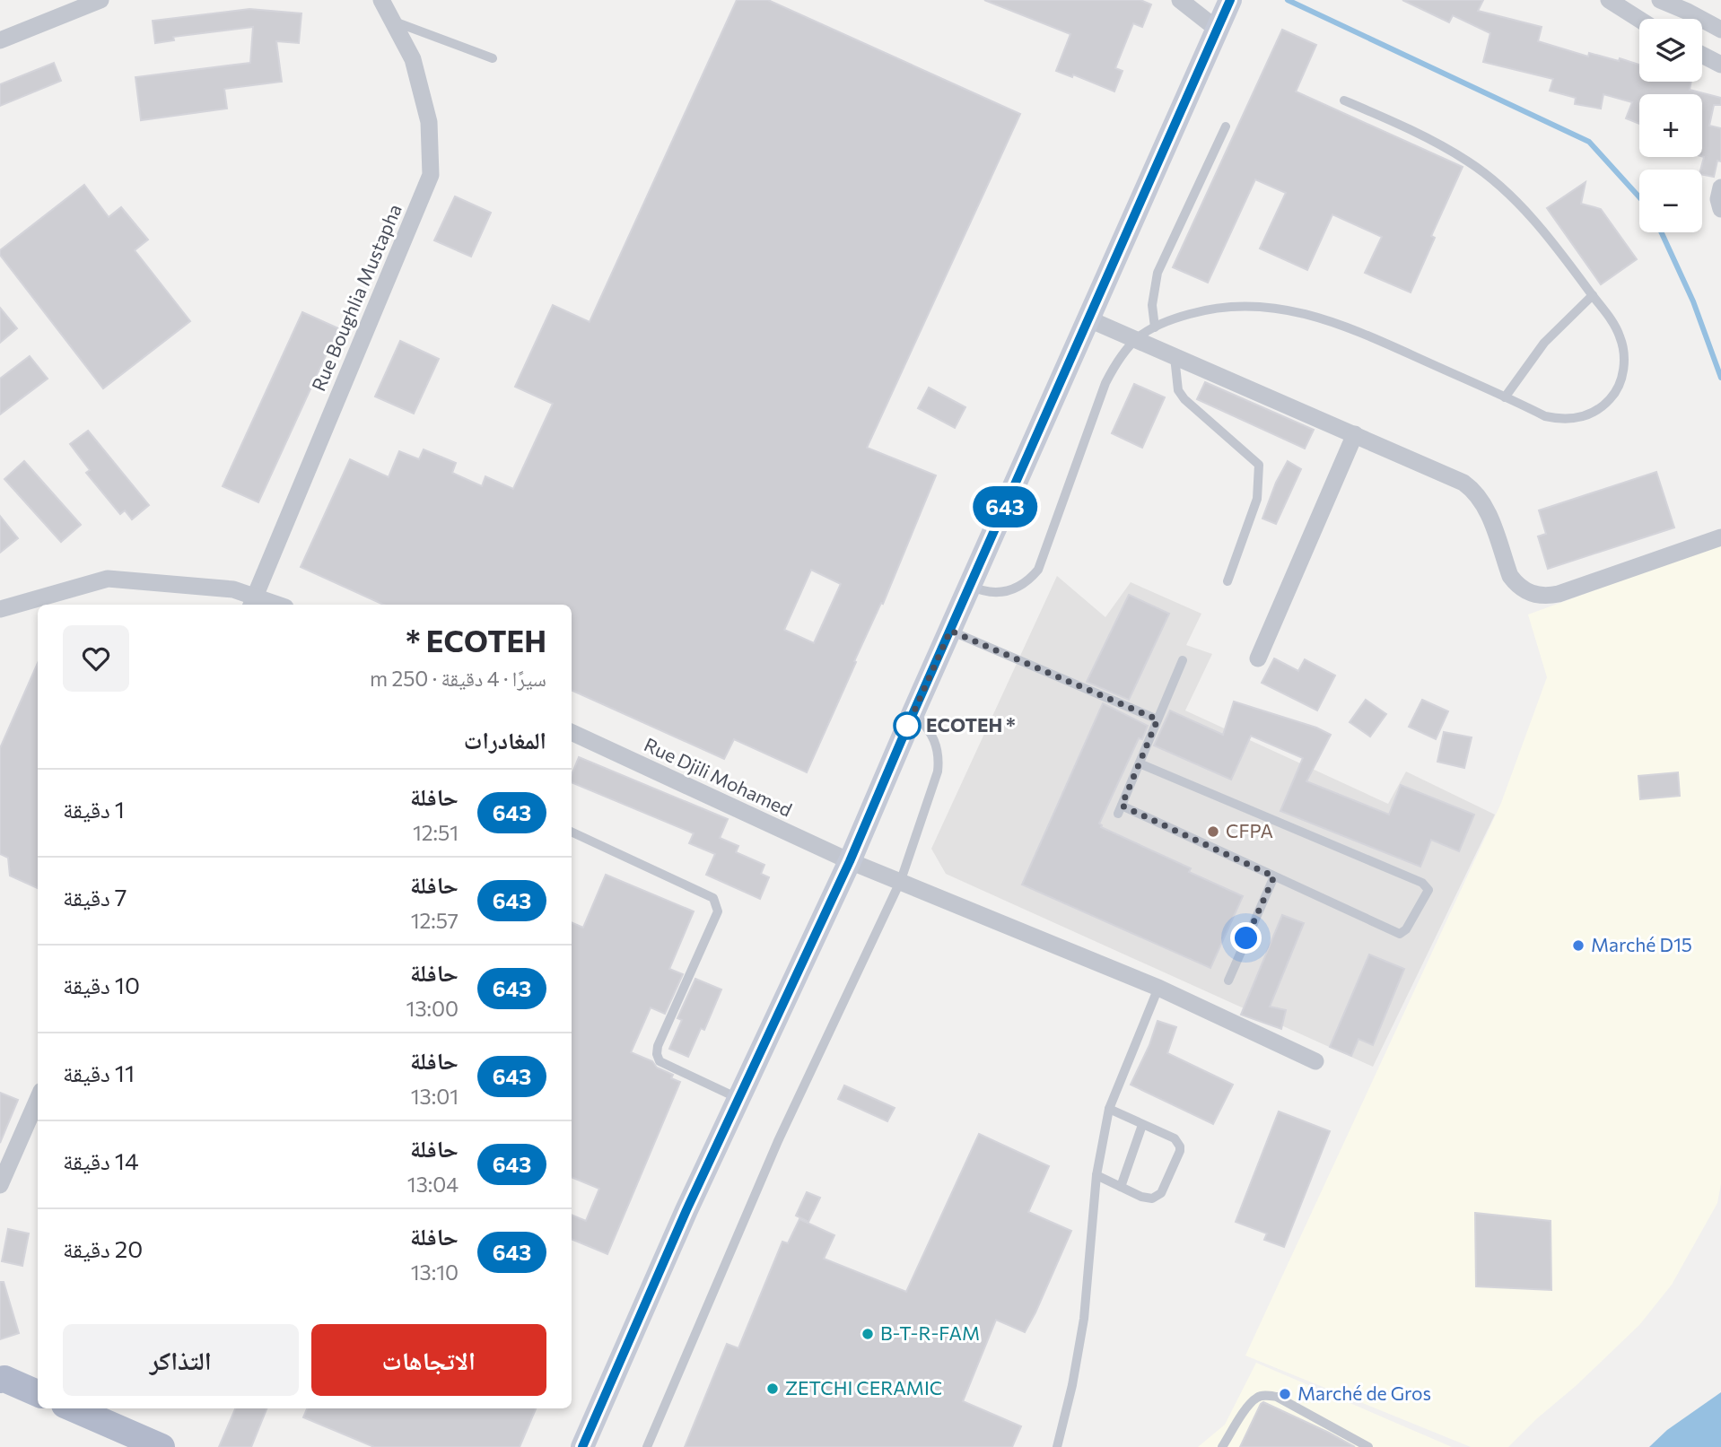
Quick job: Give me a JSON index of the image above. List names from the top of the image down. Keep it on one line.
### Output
{"streets":{"street":["Rue Boughlia Mustapha","Rue Djili Mohamed"]},"places":["ECOTEH *","CFPA","Marché D15","B-T-R-FAM","ZETCHI CERAMIC","Marché de Gros"],"lines":["bus line 643"],"page":{"on_map":"643","map_buttons":["+","−"],"heading":[["ECOTEH *","سيرًا · 4 دقيقة · 250 m"],"المغادرات"],"list":[{"mark":"643","name":"حافلة","note":"12:51","value":"1 دقيقة"},{"mark":"643","name":"حافلة","note":"12:57","value":"7 دقيقة"},{"mark":"643","name":"حافلة","note":"13:00","value":"10 دقيقة"},{"mark":"643","name":"حافلة","note":"13:01","value":"11 دقيقة"},{"mark":"643","name":"حافلة","note":"13:04","value":"14 دقيقة"},{"mark":"643","name":"حافلة","note":"13:10","value":"20 دقيقة"}],"buttons":["الاتجاهات","التذاكر"]}}
